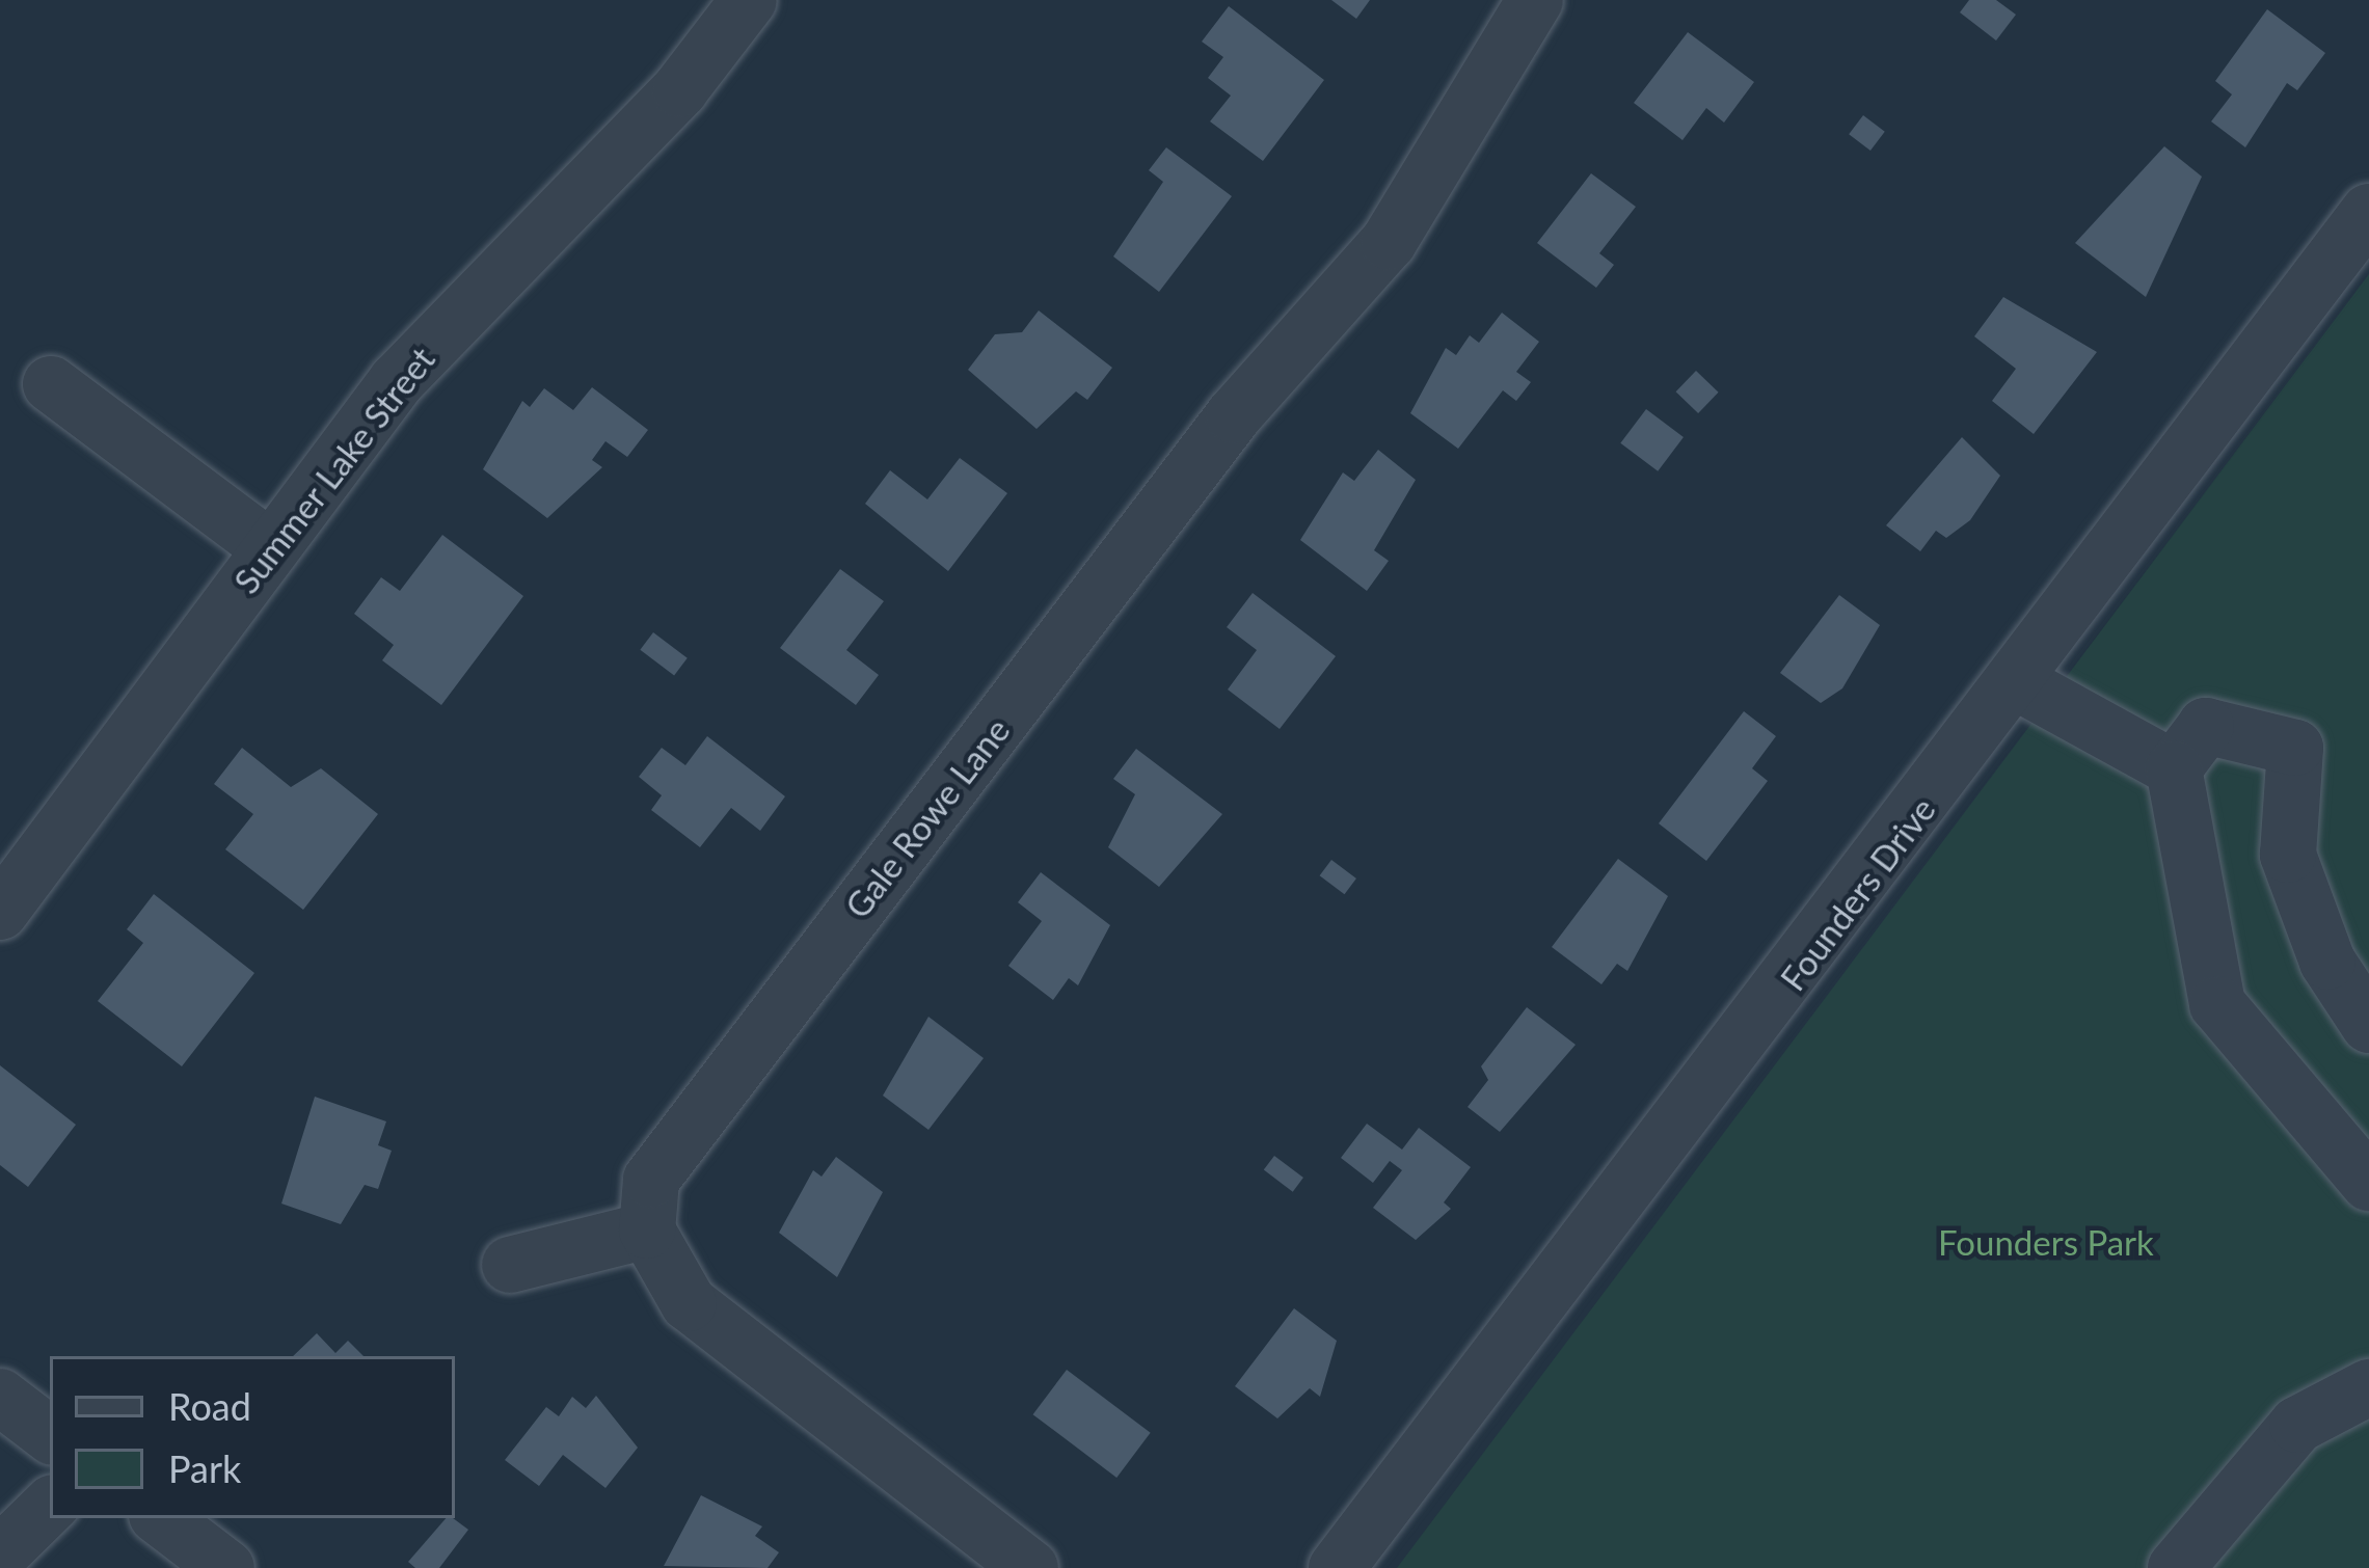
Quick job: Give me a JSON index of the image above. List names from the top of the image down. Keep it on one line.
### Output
{"streets":{"street":["Summer Lake Street","Gale Rowe Lane","Founders Drive"]},"parks":["Founders Park"],"legend":["Road","Park"]}
